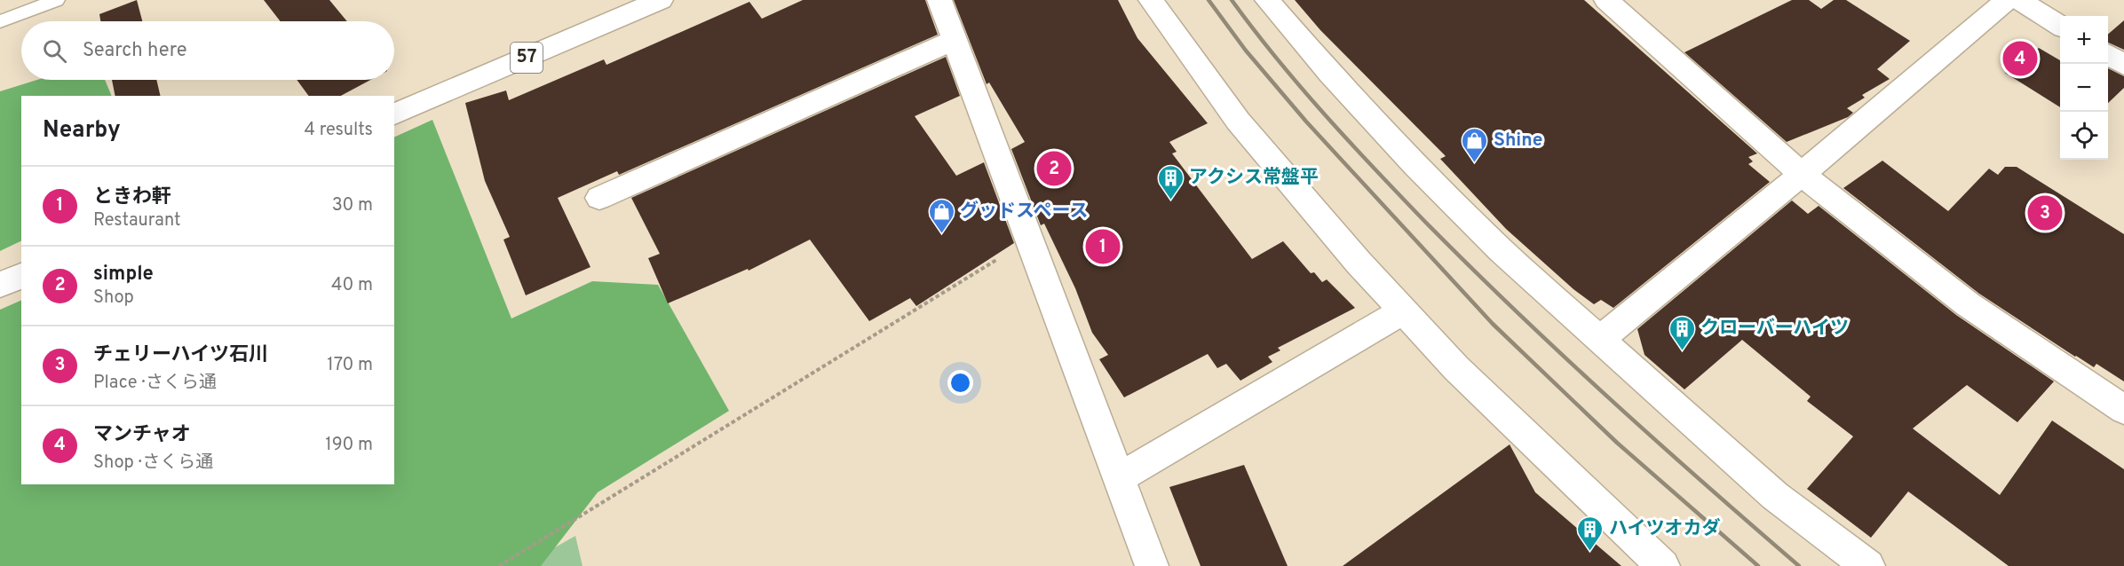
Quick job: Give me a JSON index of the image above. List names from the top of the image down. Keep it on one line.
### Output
{"streets":{"street":["57"]},"places":{"shop":["Shine","グッドスペース"],"building":["アクシス常盤平","クローバーハイツ","ハイツオカダ"]},"page":{"map_buttons":["+","−"],"search":"Search here","pins":["4","2","3","1"],"heading":["Nearby","4 results"],"list":[{"mark":"1","name":"ときわ軒","note":"Restaurant","value":"30 m"},{"mark":"2","name":"simple","note":"Shop","value":"40 m"},{"mark":"3","name":"チェリーハイツ石川","note":"Place · さくら通","value":"170 m"},{"mark":"4","name":"マンチャオ","note":"Shop · さくら通","value":"190 m"}]}}
